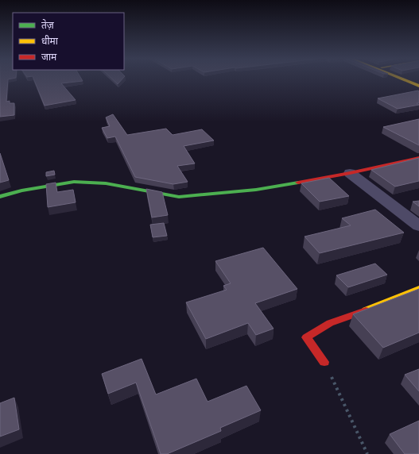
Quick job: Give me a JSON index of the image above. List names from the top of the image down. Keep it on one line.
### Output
{"legend":["तेज़","धीमा","जाम"]}
